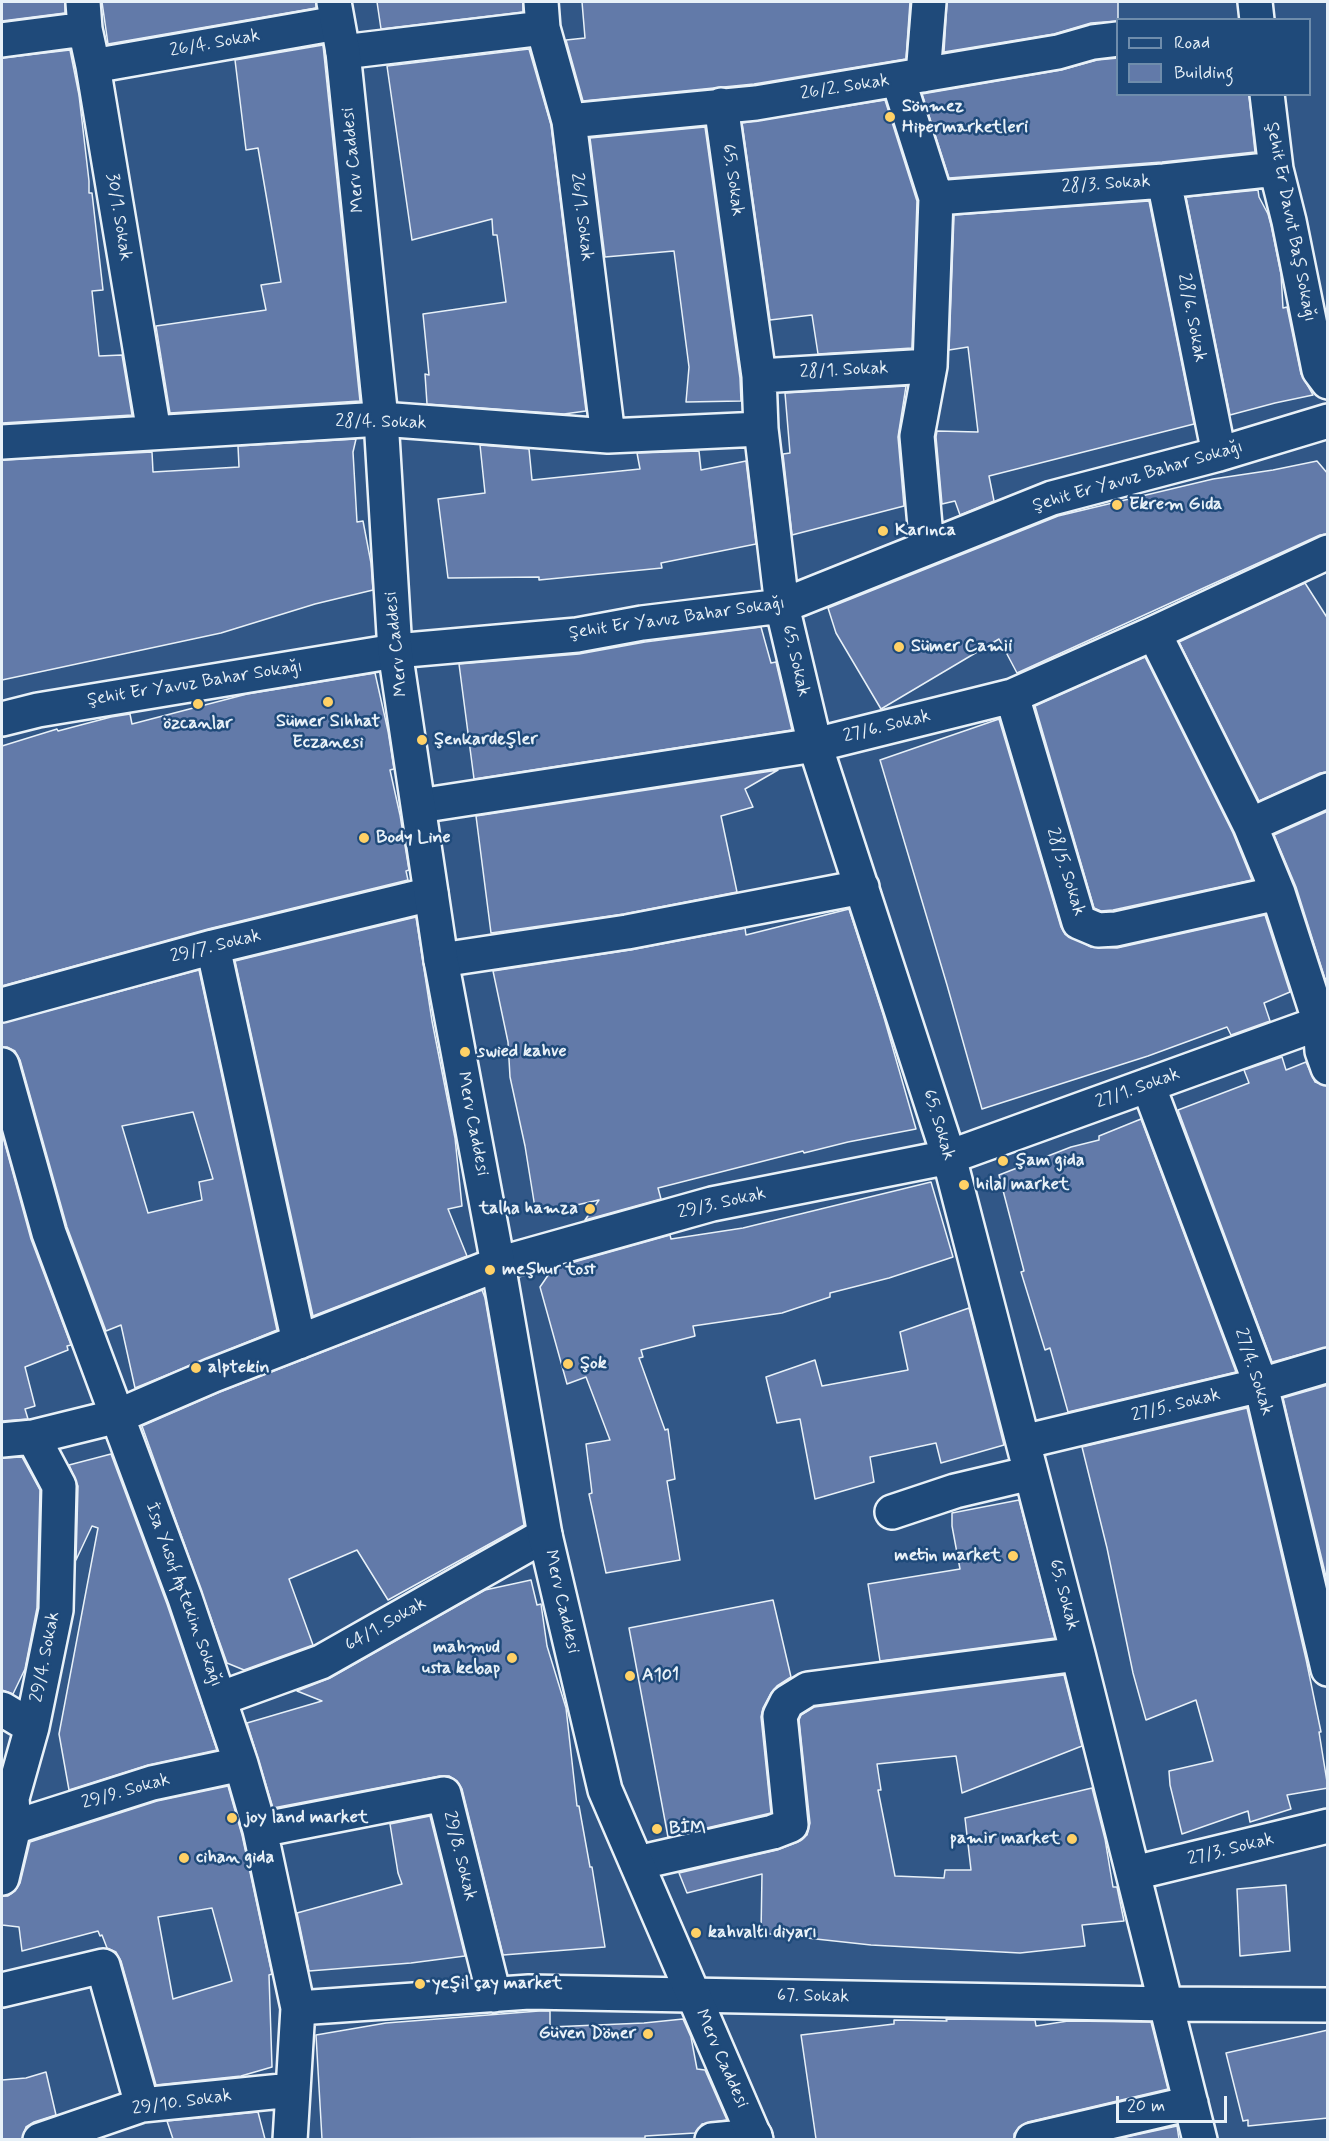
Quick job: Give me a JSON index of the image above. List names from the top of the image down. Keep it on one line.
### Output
{"streets":{"street":["26/4. Sokak","26/2. Sokak","Merv Caddesi","65. Sokak","28/3. Sokak","30/1. Sokak","26/1. Sokak","Şehit Er Davut Baş Sokağı","28/6. Sokak","28/1. Sokak","28/4. Sokak","Şehit Er Yavuz Bahar Sokağı","27/6. Sokak","28/5. Sokak","29/7. Sokak","27/1. Sokak","29/3. Sokak","27/4. Sokak","27/5. Sokak","İsa Yusuf Aptekin Sokağı","64/1. Sokak","29/4. Sokak","29/9. Sokak","27/3. Sokak","29/8. Sokak","67. Sokak","29/10. Sokak"]},"crossings":[["26/4. Sokak","Merv Caddesi"],["26/4. Sokak","30/1. Sokak"],["26/4. Sokak","26/1. Sokak"],["26/2. Sokak","65. Sokak"],["26/2. Sokak","26/1. Sokak"],["Merv Caddesi","28/4. Sokak"],["Merv Caddesi","Şehit Er Yavuz Bahar Sokağı"],["Merv Caddesi","27/6. Sokak"],["Merv Caddesi","29/7. Sokak"],["Merv Caddesi","29/3. Sokak"],["Merv Caddesi","64/1. Sokak"],["Merv Caddesi","67. Sokak"],["65. Sokak","28/1. Sokak"],["65. Sokak","28/4. Sokak"],["65. Sokak","Şehit Er Yavuz Bahar Sokağı"],["65. Sokak","27/6. Sokak"],["65. Sokak","27/1. Sokak"],["65. Sokak","29/3. Sokak"],["65. Sokak","27/5. Sokak"],["65. Sokak","27/3. Sokak"],["65. Sokak","67. Sokak"],["28/3. Sokak","Şehit Er Davut Baş Sokağı"],["28/3. Sokak","28/6. Sokak"],["30/1. Sokak","28/4. Sokak"],["26/1. Sokak","28/4. Sokak"],["28/6. Sokak","Şehit Er Yavuz Bahar Sokağı"],["27/6. Sokak","28/5. Sokak"],["27/1. Sokak","29/3. Sokak"],["27/1. Sokak","27/4. Sokak"],["29/3. Sokak","İsa Yusuf Aptekin Sokağı"],["29/3. Sokak","29/4. Sokak"],["27/4. Sokak","27/5. Sokak"],["İsa Yusuf Aptekin Sokağı","64/1. Sokak"],["İsa Yusuf Aptekin Sokağı","29/9. Sokak"],["İsa Yusuf Aptekin Sokağı","29/8. Sokak"],["İsa Yusuf Aptekin Sokağı","67. Sokak"],["İsa Yusuf Aptekin Sokağı","29/10. Sokak"],["29/4. Sokak","29/9. Sokak"],["29/8. Sokak","67. Sokak"]],"places":["Sönmez Hipermarketleri","Ekrem Gıda","Karınca","Sümer Camii","Sümer Sıhhat Eczanesi","özcanlar","Şenkardeşler","Body Line","swied kahve","şam gida","hilal market","talha hamza","meşhur tost","Şok","alptekin","metin market","mahmud usta kebap","A101","joy land market","BİM","pamir market","cihan gida","kahvaltı diyarı","yeşil çay market","Güven Döner"],"legend":["Road","Building"],"scale_bar":"20 m"}
